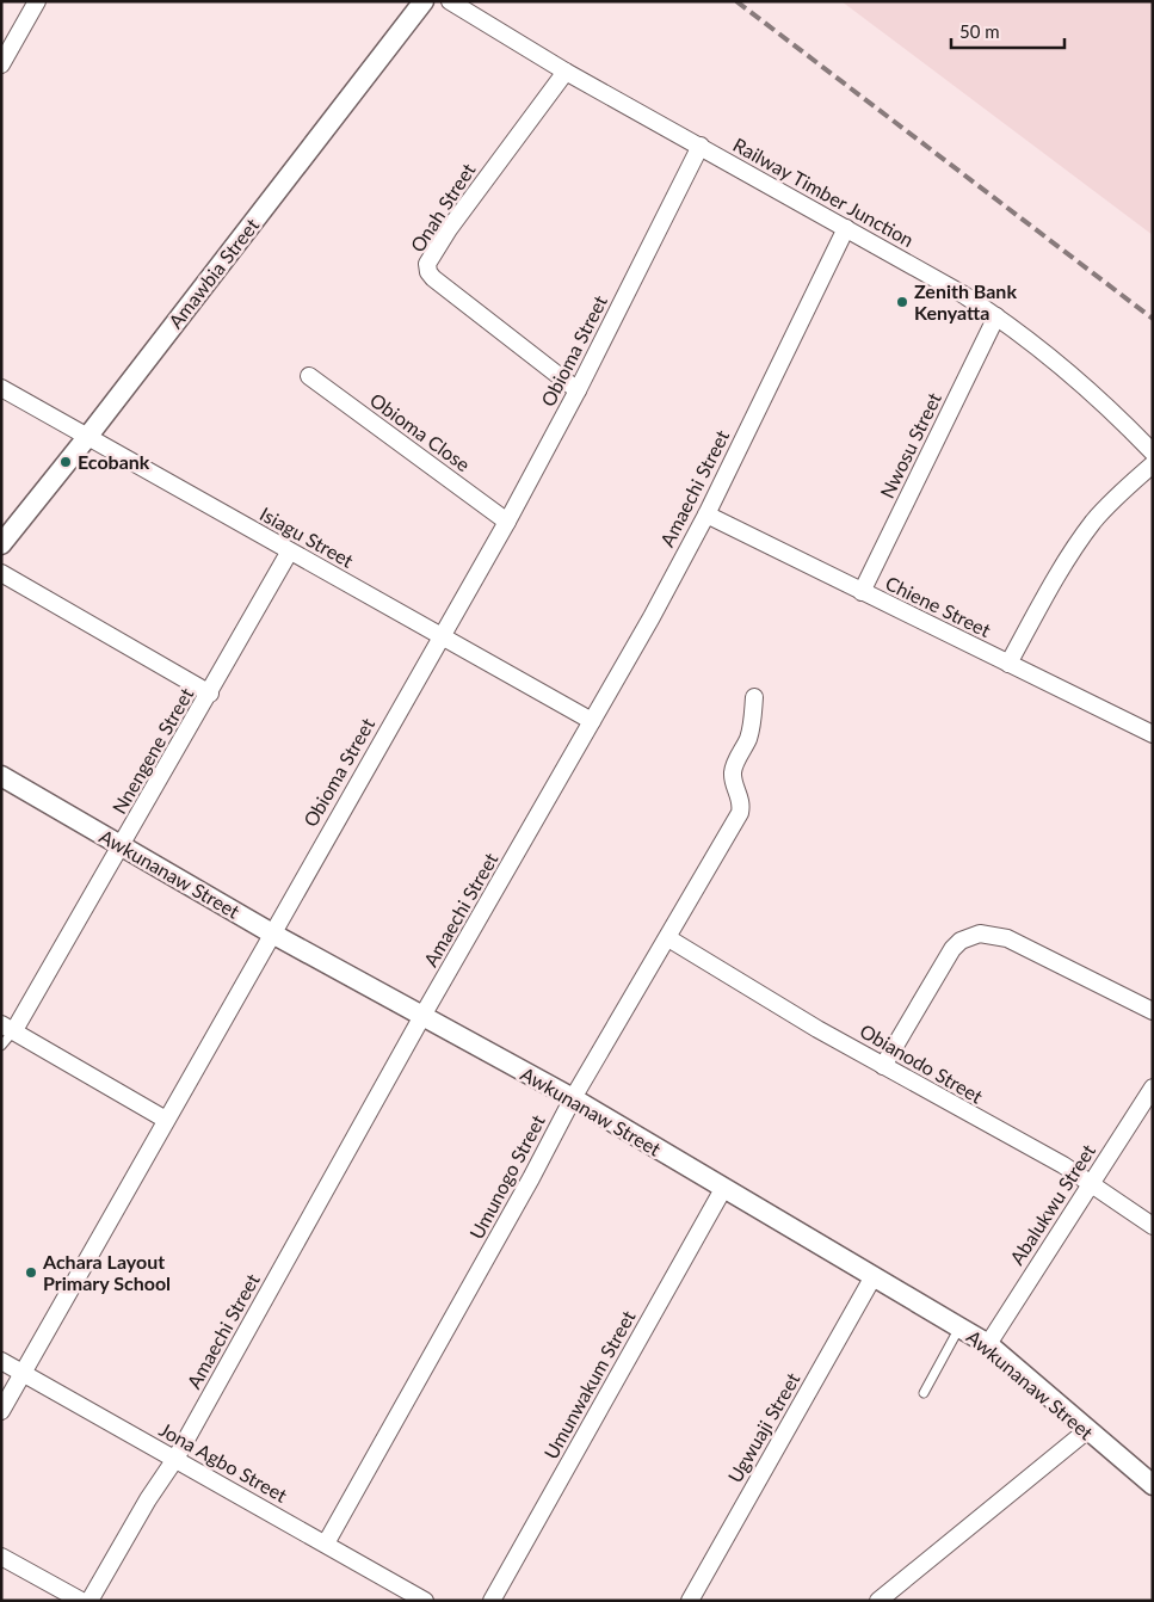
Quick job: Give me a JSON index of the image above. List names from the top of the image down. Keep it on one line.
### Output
{"streets":{"street":["Railway Timber Junction","Onah Street","Amawbia Street","Obioma Street","Obioma Close","Nwosu Street","Amaechi Street","Isiagu Street","Chiene Street","Nnengene Street","Awkunanaw Street","Obianodo Street","Umunogo Street","Abalukwu Street","Umunwakum Street","Ugwuaji Street","Jona Agbo Street"]},"crossings":[["Railway Timber Junction","Onah Street"],["Railway Timber Junction","Obioma Street"],["Railway Timber Junction","Nwosu Street"],["Railway Timber Junction","Amaechi Street"],["Onah Street","Obioma Street"],["Amawbia Street","Isiagu Street"],["Obioma Street","Obioma Close"],["Obioma Street","Isiagu Street"],["Obioma Street","Awkunanaw Street"],["Obioma Street","Jona Agbo Street"],["Nwosu Street","Chiene Street"],["Amaechi Street","Isiagu Street"],["Amaechi Street","Chiene Street"],["Amaechi Street","Awkunanaw Street"],["Amaechi Street","Jona Agbo Street"],["Isiagu Street","Nnengene Street"],["Nnengene Street","Awkunanaw Street"],["Awkunanaw Street","Umunogo Street"],["Awkunanaw Street","Abalukwu Street"],["Awkunanaw Street","Umunwakum Street"],["Awkunanaw Street","Ugwuaji Street"],["Obianodo Street","Umunogo Street"],["Obianodo Street","Abalukwu Street"],["Umunogo Street","Jona Agbo Street"]],"places":["Zenith Bank Kenyatta","Ecobank","Achara Layout Primary School"],"scale_bar":"50 m"}
